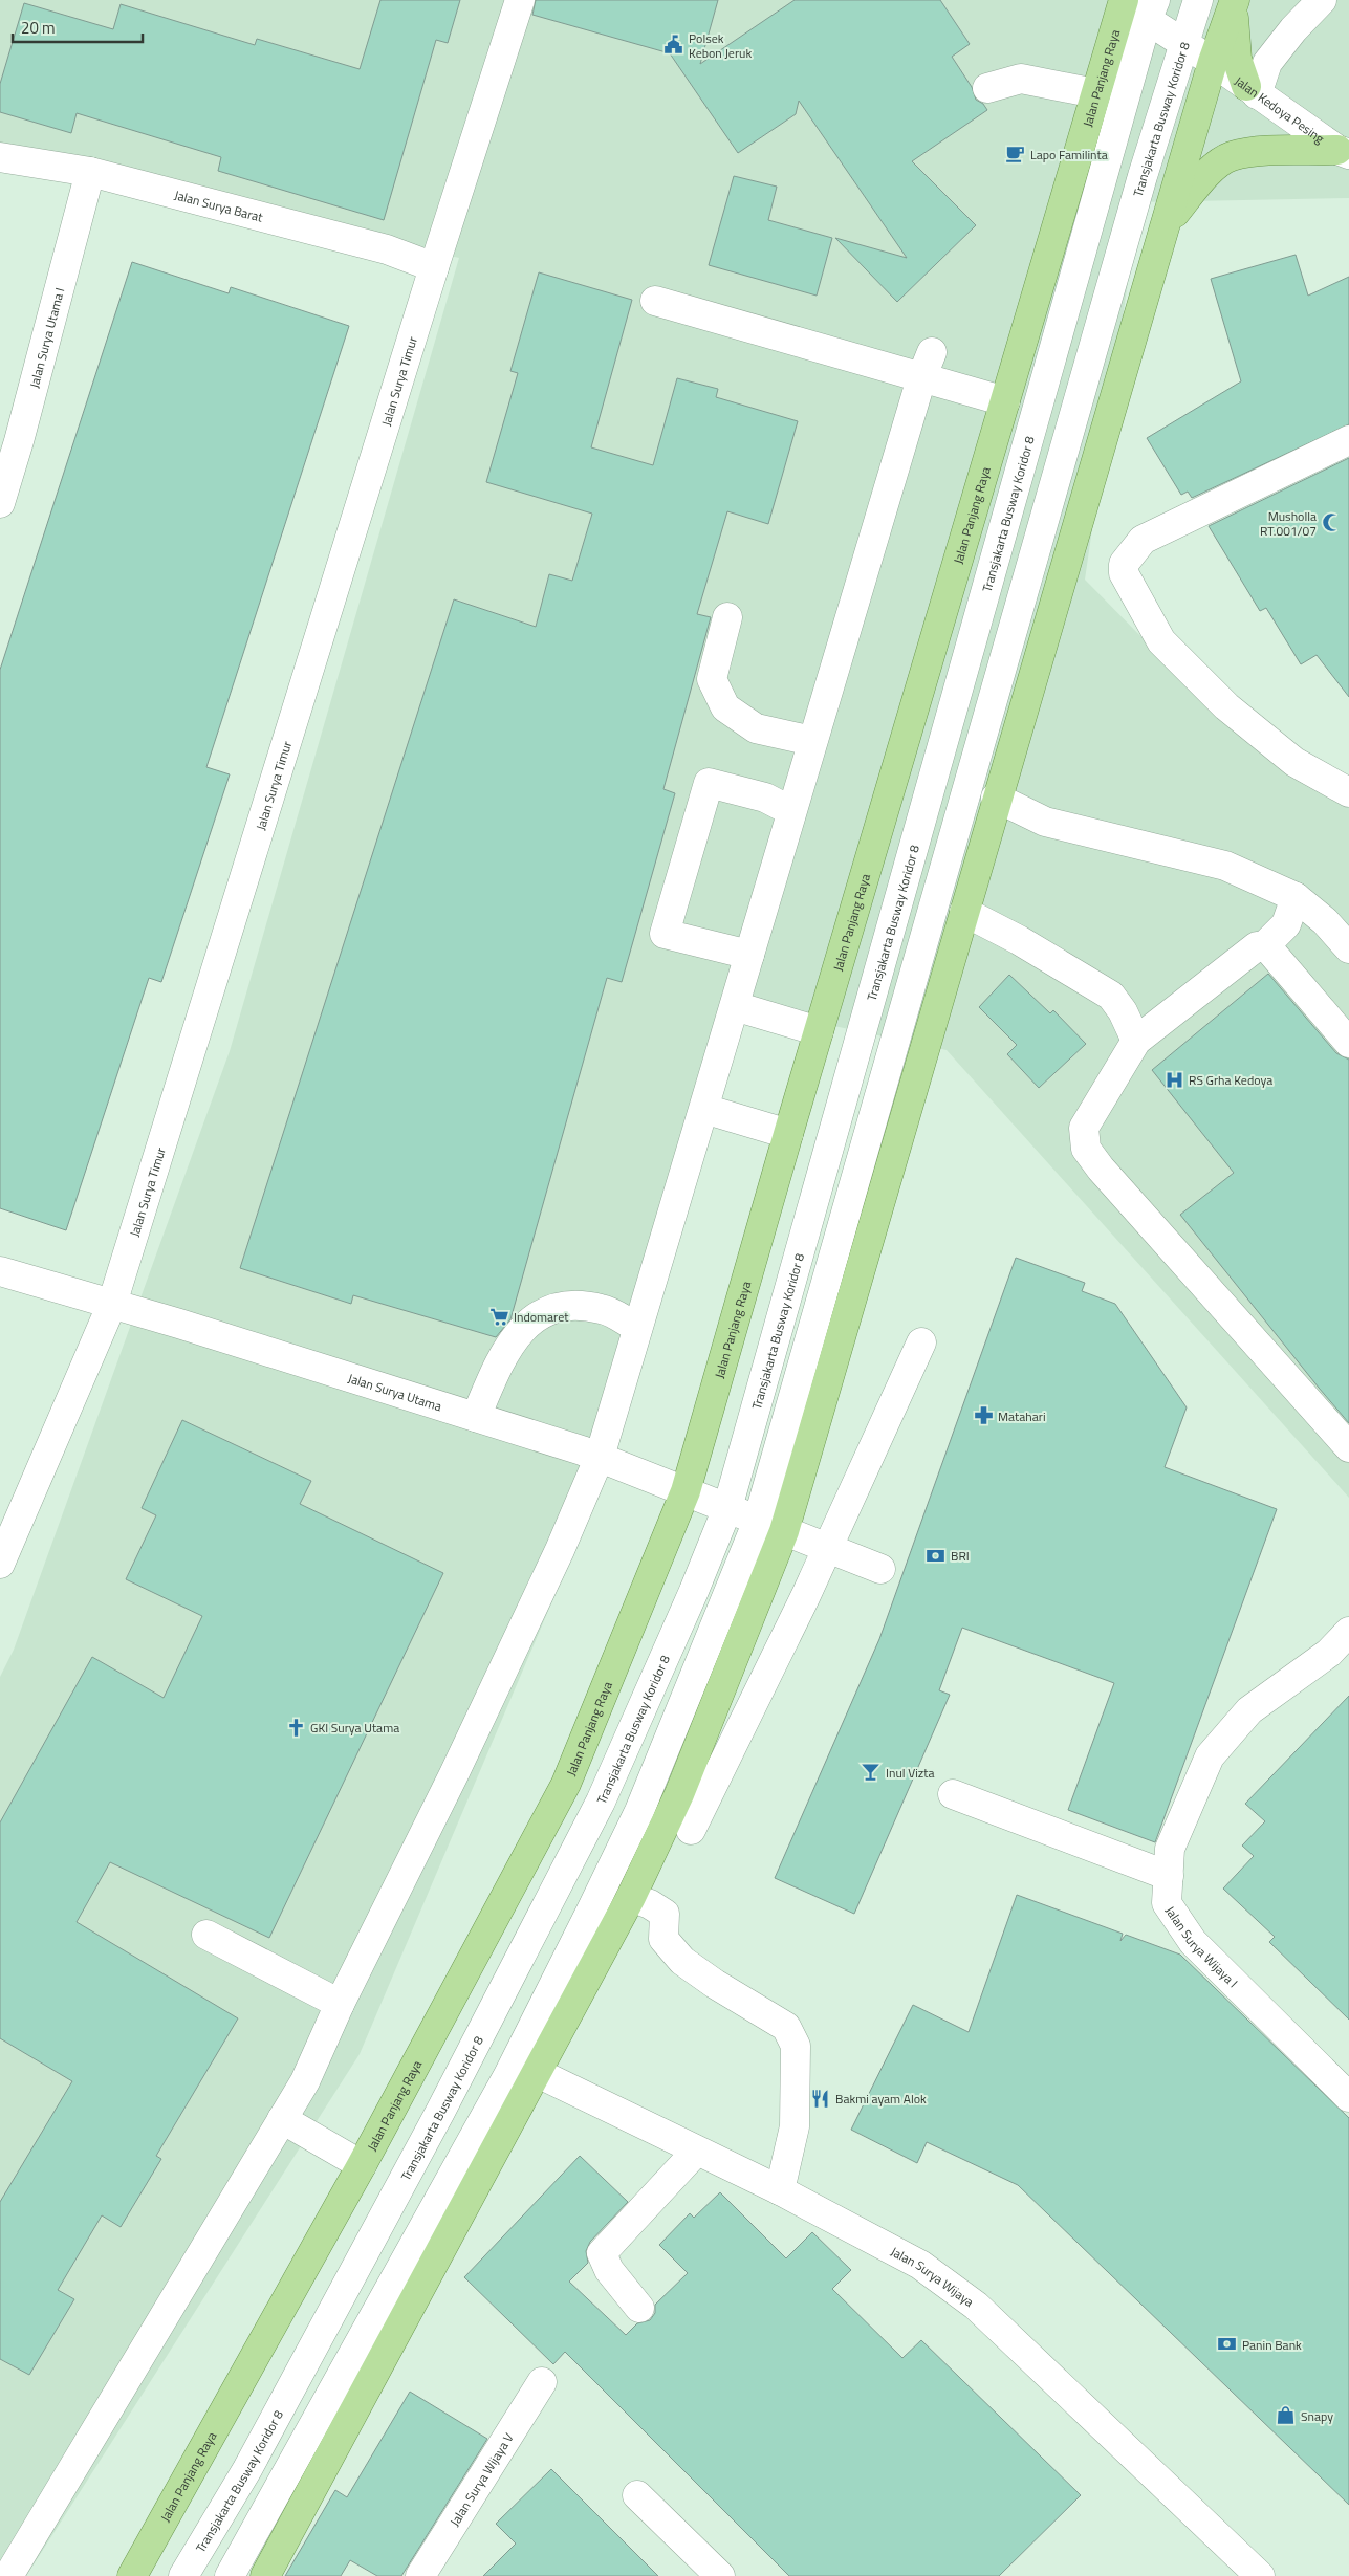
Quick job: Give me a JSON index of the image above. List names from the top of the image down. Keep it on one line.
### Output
{"streets":{"main road":["Jalan Panjang Raya"],"street":["Jalan Kedoya Pesing","Transjakarta Busway Koridor 8","Jalan Surya Barat","Jalan Surya Utama I","Jalan Surya Timur","Jalan Surya Utama","Jalan Surya Wijaya I","Jalan Surya Wijaya","Jalan Surya Wijaya V"]},"crossings":[["Jalan Panjang Raya","Jalan Kedoya Pesing"],["Jalan Panjang Raya","Jalan Surya Utama"],["Jalan Kedoya Pesing","Transjakarta Busway Koridor 8"],["Transjakarta Busway Koridor 8","Jalan Surya Utama"],["Jalan Surya Barat","Jalan Surya Utama I"],["Jalan Surya Barat","Jalan Surya Timur"],["Jalan Surya Timur","Jalan Surya Utama"]],"places":{"public building":["Polsek Kebon Jeruk"],"cafe":["Lapo Familinta"],"mosque":["Musholla RT.001/07"],"hospital":["RS Grha Kedoya"],"supermarket":["Indomaret"],"pharmacy":["Matahari"],"bank":["BRI","Panin Bank"],"church":["GKI Surya Utama"],"bar":["Inul Vizta"],"restaurant":["Bakmi ayam Alok"],"shop":["Snapy"]},"scale_bar":"20 m"}
